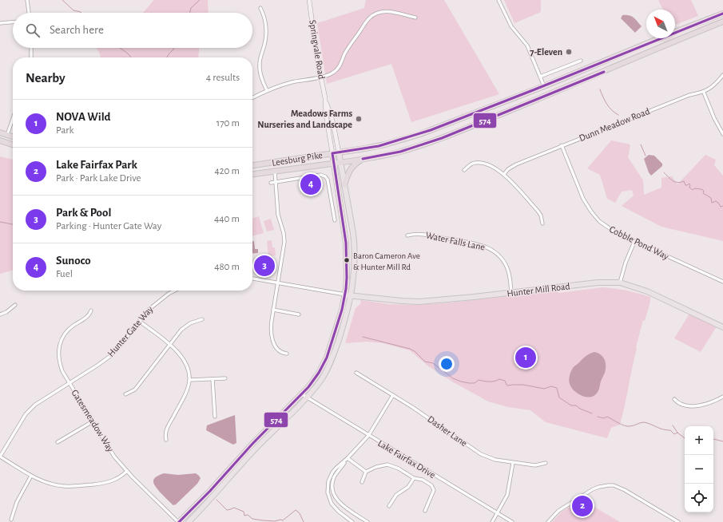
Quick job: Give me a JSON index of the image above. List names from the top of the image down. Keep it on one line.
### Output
{"streets":{"highway":["Leesburg Pike"],"main road":["Springvale Road","Hunter Mill Road"],"street":["Dunn Meadow Road","Water Falls Lane","Cobble Pond Way","Hunter Gate Way","Gatesmeadow Way","Dasher Lane","Lake Fairfax Drive"]},"crossings":[["Springvale Road","Leesburg Pike"],["Dunn Meadow Road","Cobble Pond Way"],["Water Falls Lane","Hunter Mill Road"],["Hunter Gate Way","Gatesmeadow Way"]],"places":["7-Eleven","Meadows Farms Nurseries and Landscape","Baron Cameron Ave & Hunter Mill Rd"],"lines":["transit line 574"],"north":"top left","page":{"search":"Search here","heading":["Nearby","4 results"],"list":[{"mark":"1","name":"NOVA Wild","note":"Park","value":"170 m"},{"mark":"2","name":"Lake Fairfax Park","note":"Park · Park Lake Drive","value":"420 m"},{"mark":"3","name":"Park & Pool","note":"Parking · Hunter Gate Way","value":"440 m"},{"mark":"4","name":"Sunoco","note":"Fuel","value":"480 m"}],"pins":["4","3","1","2"],"map_buttons":["+","−"]}}
